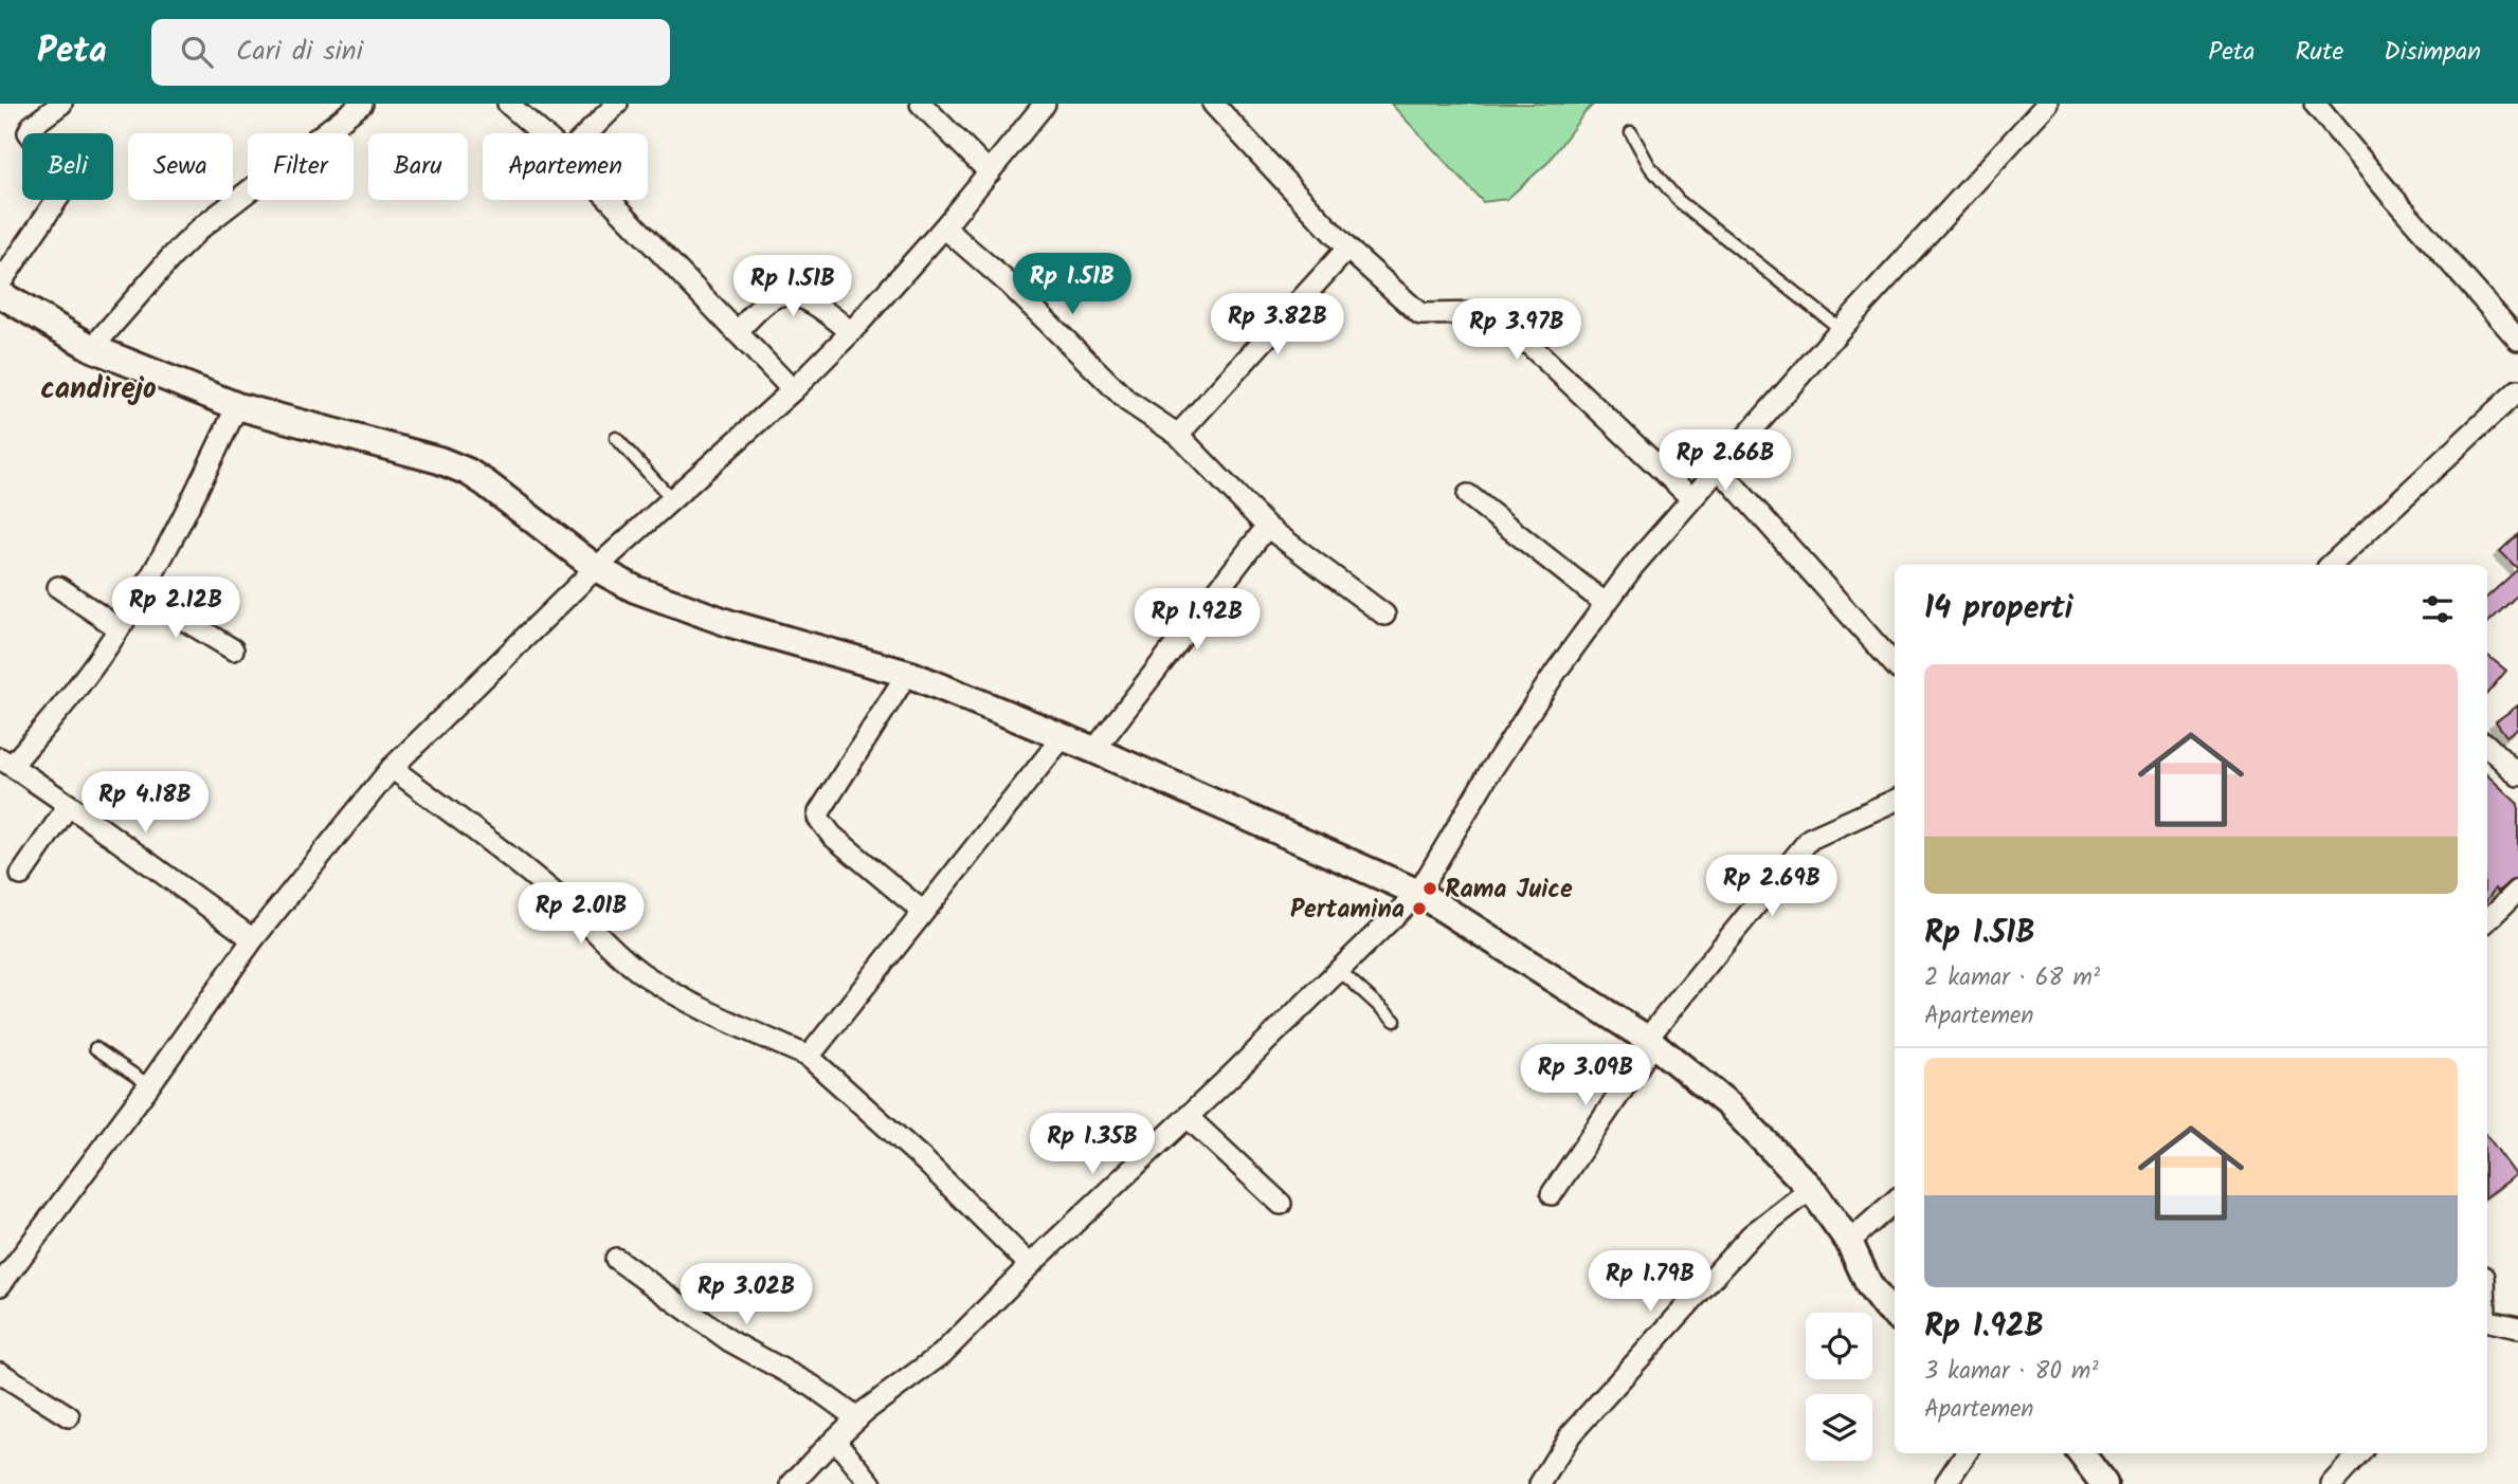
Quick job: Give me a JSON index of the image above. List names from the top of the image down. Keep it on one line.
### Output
{"districts":["candirejo"],"places":["Rama Juice","Pertamina"],"page":{"header":"Peta","search":"Cari di sini","nav":["Peta","Rute","Disimpan"],"chip":["Beli","Sewa","Filter","Baru","Apartemen"],"price":["Rp 1.51B","Rp 1.51B","Rp 3.82B","Rp 3.97B","Rp 2.66B","Rp 2.12B","Rp 1.92B","Rp 4.18B","Rp 2.69B","Rp 2.01B","Rp 3.09B","Rp 1.35B","Rp 1.79B","Rp 3.02B"],"heading":"14 properti","list":[{"name":"Rp 1.51B","note":"2 kamar · 68 m² · Apartemen"},{"name":"Rp 1.92B","note":"3 kamar · 80 m² · Apartemen"}]}}
